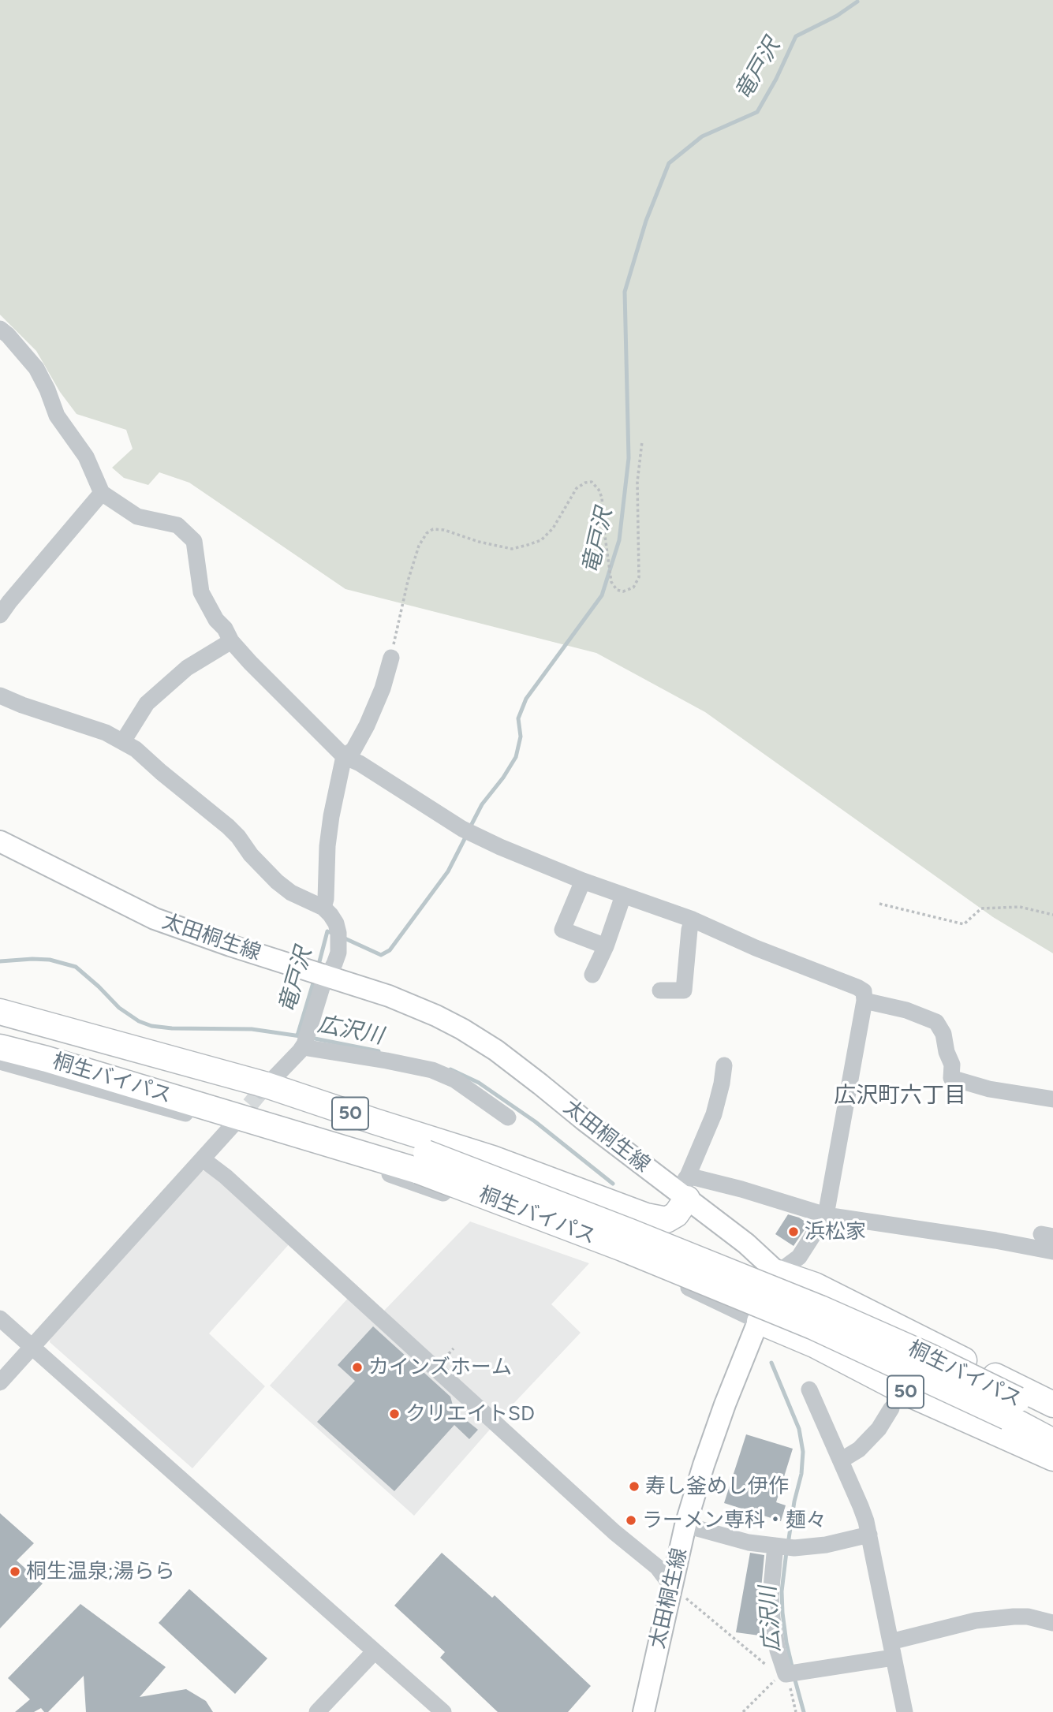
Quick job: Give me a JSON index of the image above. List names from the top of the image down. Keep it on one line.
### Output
{"streets":{"highway":["桐生バイパス","50"],"main road":["太田桐生線"]},"crossings":[["太田桐生線","50"]],"districts":["広沢町六丁目"],"water":["竜戸沢","広沢川"],"places":["浜松家","カインズホーム","クリエイトSD","寿し釜めし伊作","ラーメン専科・麺々","桐生温泉;湯らら"]}
